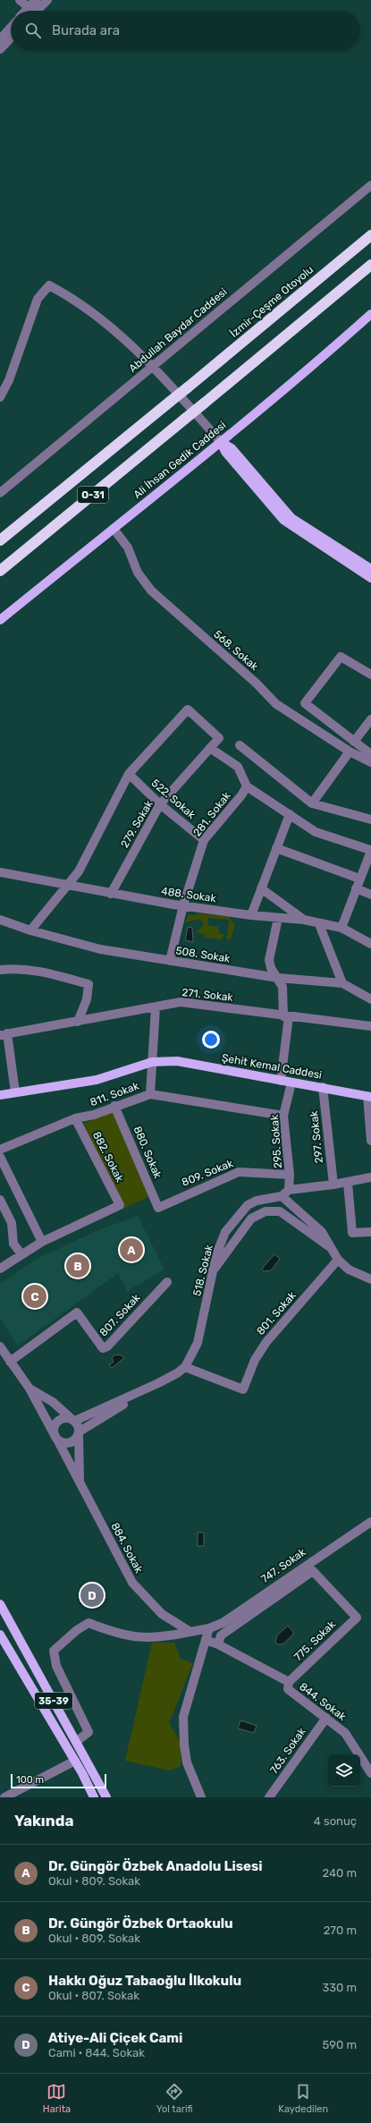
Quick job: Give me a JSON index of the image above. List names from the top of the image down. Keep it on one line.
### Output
{"streets":{"highway":["İzmir-Çeşme Otoyolu","O-31"],"main road":["Ali İhsan Gedik Caddesi","Şehit Kemal Caddesi","35-39"],"street":["Abdullah Baydar Caddesi","568. Sokak","522. Sokak","281. Sokak","279. Sokak","488. Sokak","508. Sokak","271. Sokak","811. Sokak","297. Sokak","295. Sokak","880. Sokak","882. Sokak","809. Sokak","518. Sokak","801. Sokak","807. Sokak","884. Sokak","747. Sokak","775. Sokak","844. Sokak","763. Sokak"]},"crossings":[["Ali İhsan Gedik Caddesi","568. Sokak"],["522. Sokak","281. Sokak"],["522. Sokak","279. Sokak"],["281. Sokak","488. Sokak"],["281. Sokak","508. Sokak"],["279. Sokak","488. Sokak"],["Şehit Kemal Caddesi","297. Sokak"],["Şehit Kemal Caddesi","295. Sokak"],["811. Sokak","295. Sokak"],["811. Sokak","880. Sokak"],["811. Sokak","882. Sokak"],["295. Sokak","809. Sokak"],["880. Sokak","809. Sokak"],["518. Sokak","801. Sokak"],["518. Sokak","884. Sokak"],["807. Sokak","884. Sokak"],["775. Sokak","844. Sokak"],["844. Sokak","763. Sokak"]],"scale_bar":"100 m","page":{"search":"Burada ara","pins":["A","B","C","D"],"scale":"100 m","heading":["Yakında","4 sonuç"],"list":[{"mark":"A","name":"Dr. Güngör Özbek Anadolu Lisesi","note":"Okul · 809. Sokak","value":"240 m"},{"mark":"B","name":"Dr. Güngör Özbek Ortaokulu","note":"Okul · 809. Sokak","value":"270 m"},{"mark":"C","name":"Hakkı Oğuz Tabaoğlu İlkokulu","note":"Okul · 807. Sokak","value":"330 m"},{"mark":"D","name":"Atiye-Ali Çiçek Cami","note":"Cami · 844. Sokak","value":"590 m"}],"nav":["Harita","Yol tarifi","Kaydedilen"]}}
